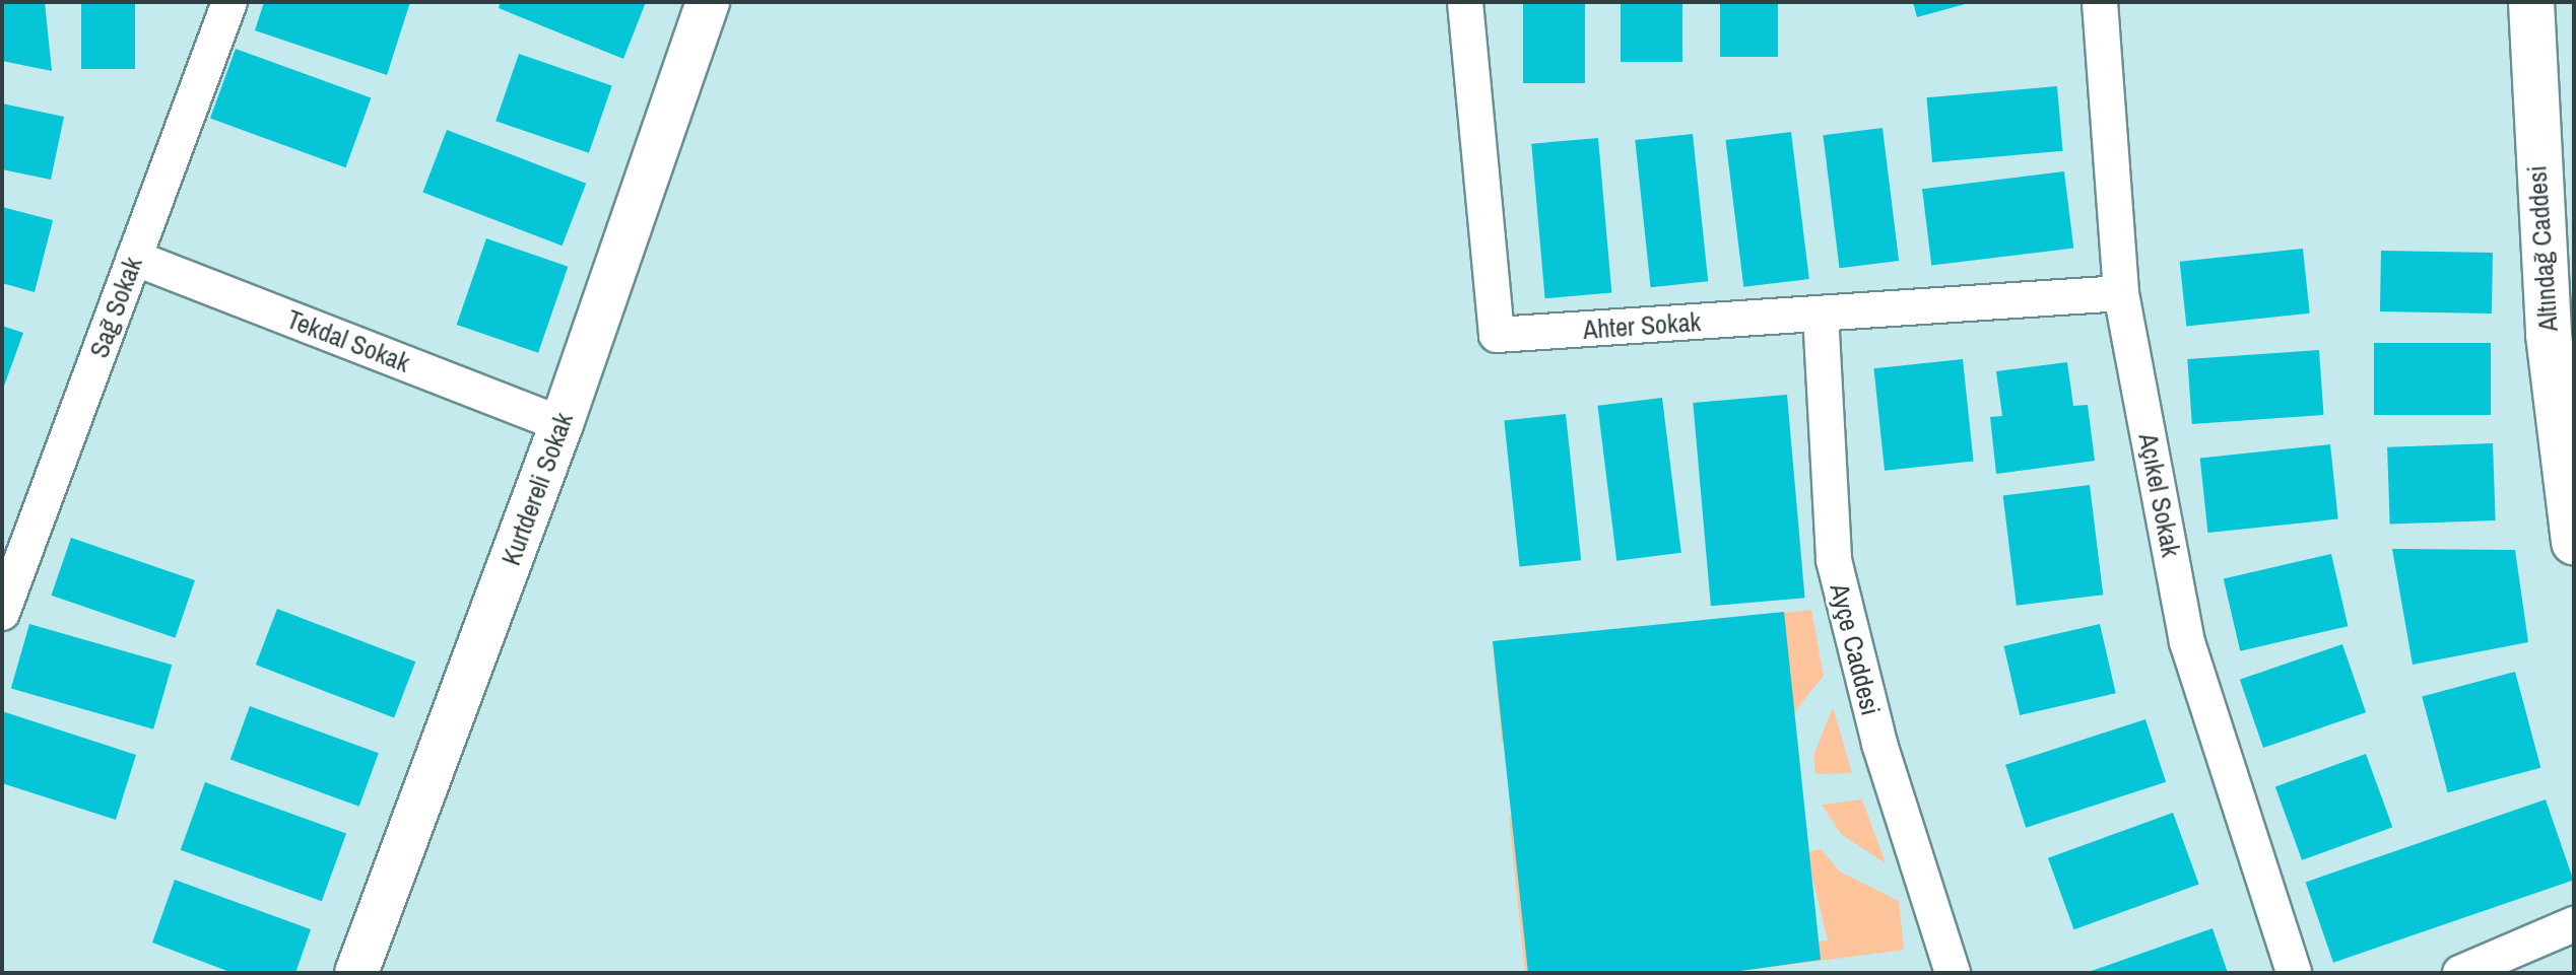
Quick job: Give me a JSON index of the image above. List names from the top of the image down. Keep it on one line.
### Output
{"streets":{"main road":["Altındağ Caddesi"],"street":["Sağ Sokak","Ahter Sokak","Tekdal Sokak","Kurtdereli Sokak","Açıkel Sokak","Ayçe Caddesi"]},"crossings":[["Sağ Sokak","Tekdal Sokak"],["Ahter Sokak","Açıkel Sokak"],["Ahter Sokak","Ayçe Caddesi"],["Tekdal Sokak","Kurtdereli Sokak"]]}
